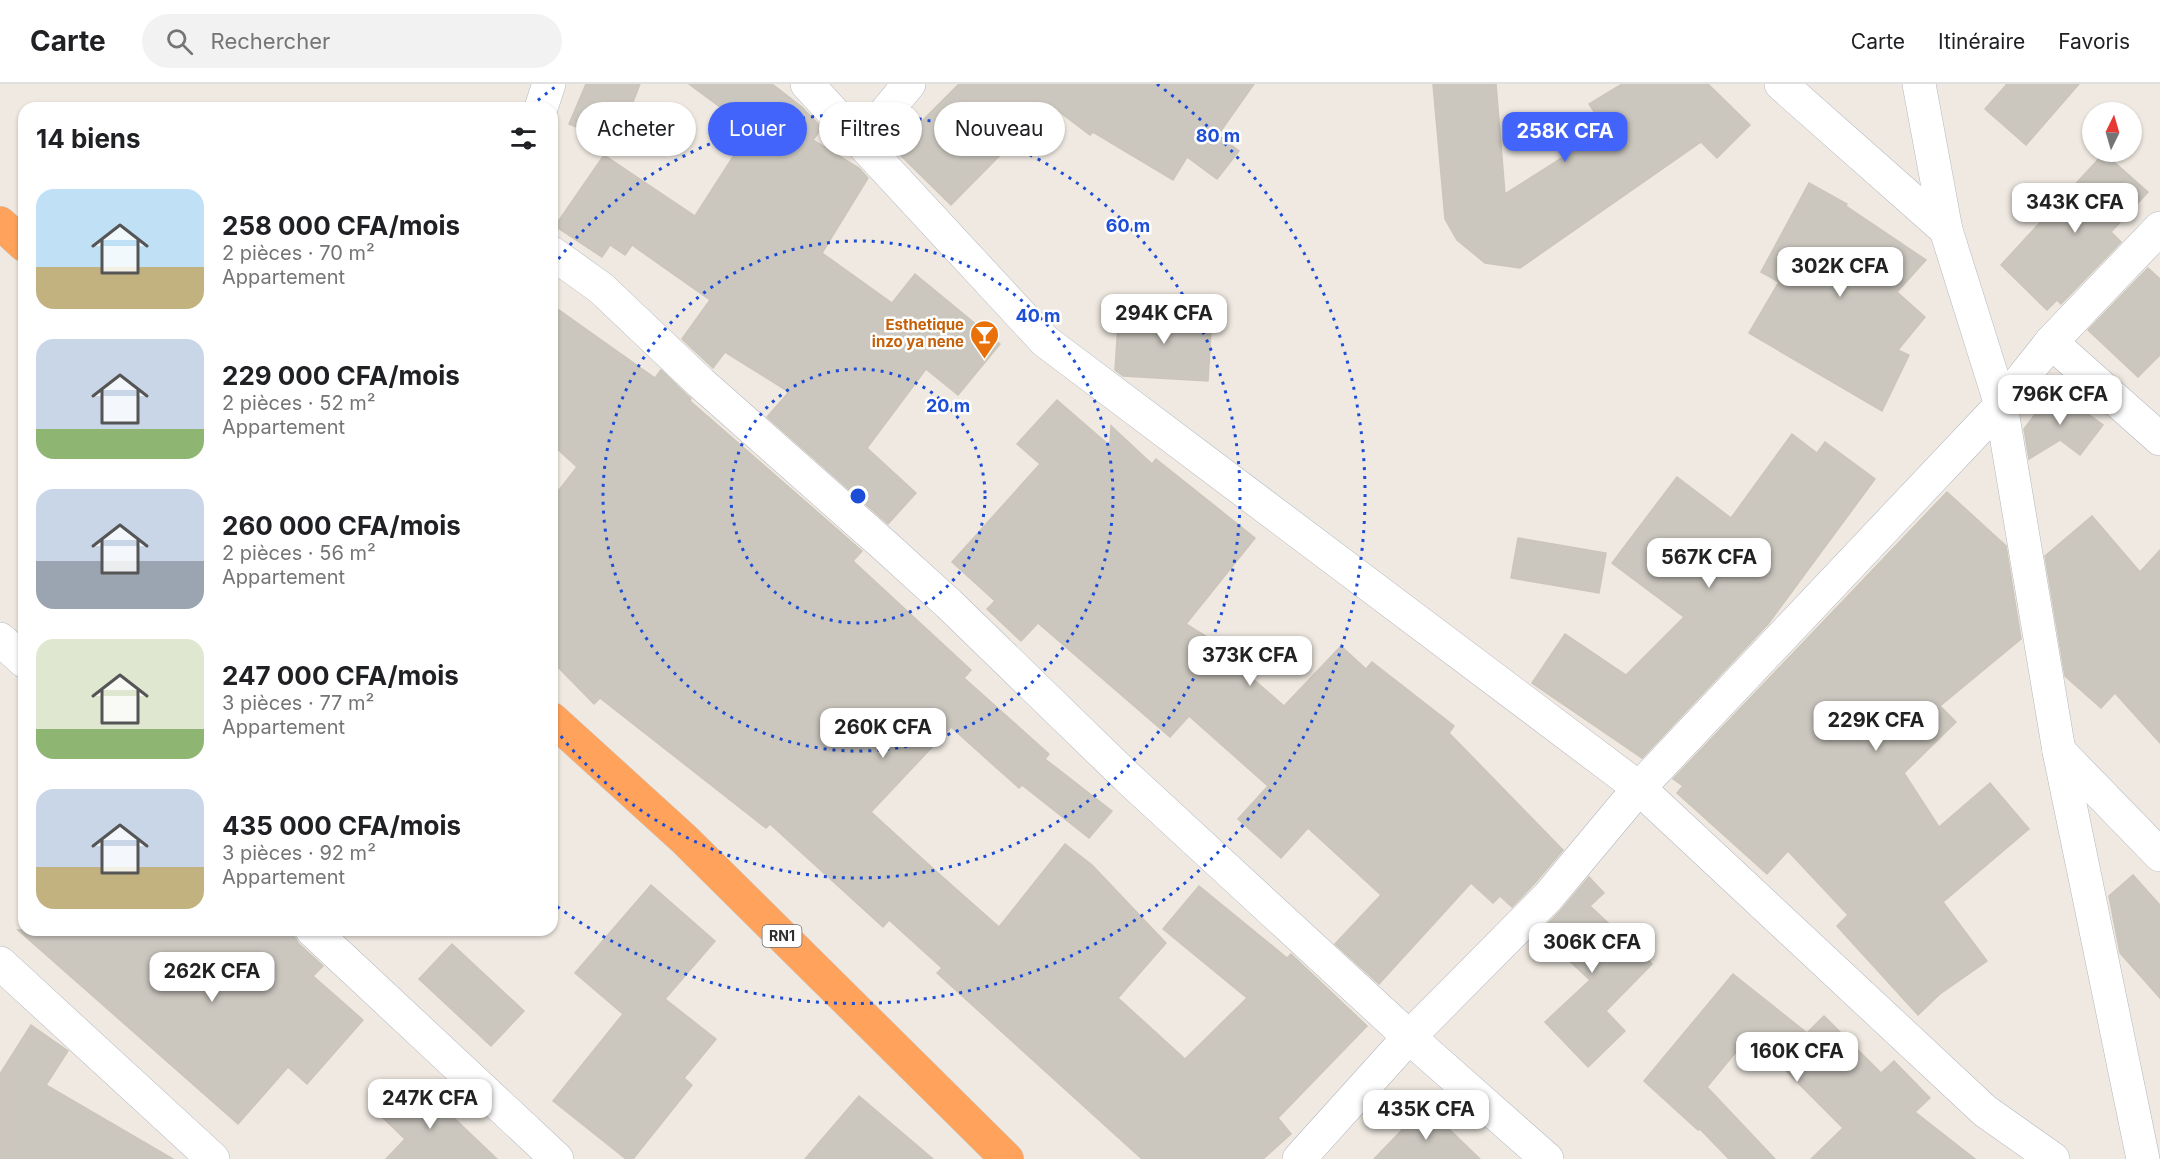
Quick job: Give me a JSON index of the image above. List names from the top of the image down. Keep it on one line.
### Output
{"streets":{"highway":["RN1"]},"places":{"bar":["Esthetique inzo ya nene"]},"north":"top","page":{"header":"Carte","search":"Rechercher","nav":["Carte","Itinéraire","Favoris"],"chip":["Acheter","Louer","Filtres","Nouveau"],"heading":"14 biens","price":["258K CFA","343K CFA","302K CFA","294K CFA","796K CFA","567K CFA","373K CFA","229K CFA","260K CFA","306K CFA","262K CFA","160K CFA","247K CFA","435K CFA"],"list":[{"name":"258 000 CFA/mois","note":"2 pièces · 70 m² · Appartement"},{"name":"229 000 CFA/mois","note":"2 pièces · 52 m² · Appartement"},{"name":"260 000 CFA/mois","note":"2 pièces · 56 m² · Appartement"},{"name":"247 000 CFA/mois","note":"3 pièces · 77 m² · Appartement"},{"name":"435 000 CFA/mois","note":"3 pièces · 92 m² · Appartement"}]},"rings":["80 m","60 m","40 m","20 m"]}
